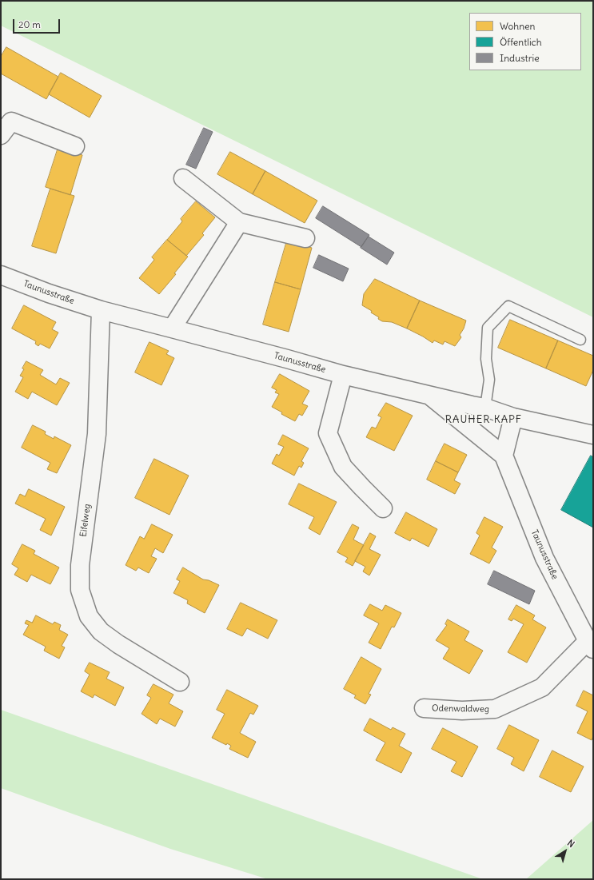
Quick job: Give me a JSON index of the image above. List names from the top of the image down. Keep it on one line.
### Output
{"streets":{"street":["Taunusstraße","Eifelweg","Odenwaldweg"]},"crossings":[["Taunusstraße","Eifelweg"],["Taunusstraße","Odenwaldweg"]],"districts":["RAUHER KAPF"],"legend":["Wohnen","Öffentlich","Industrie"],"scale_bar":"20 m","north":"top right"}
